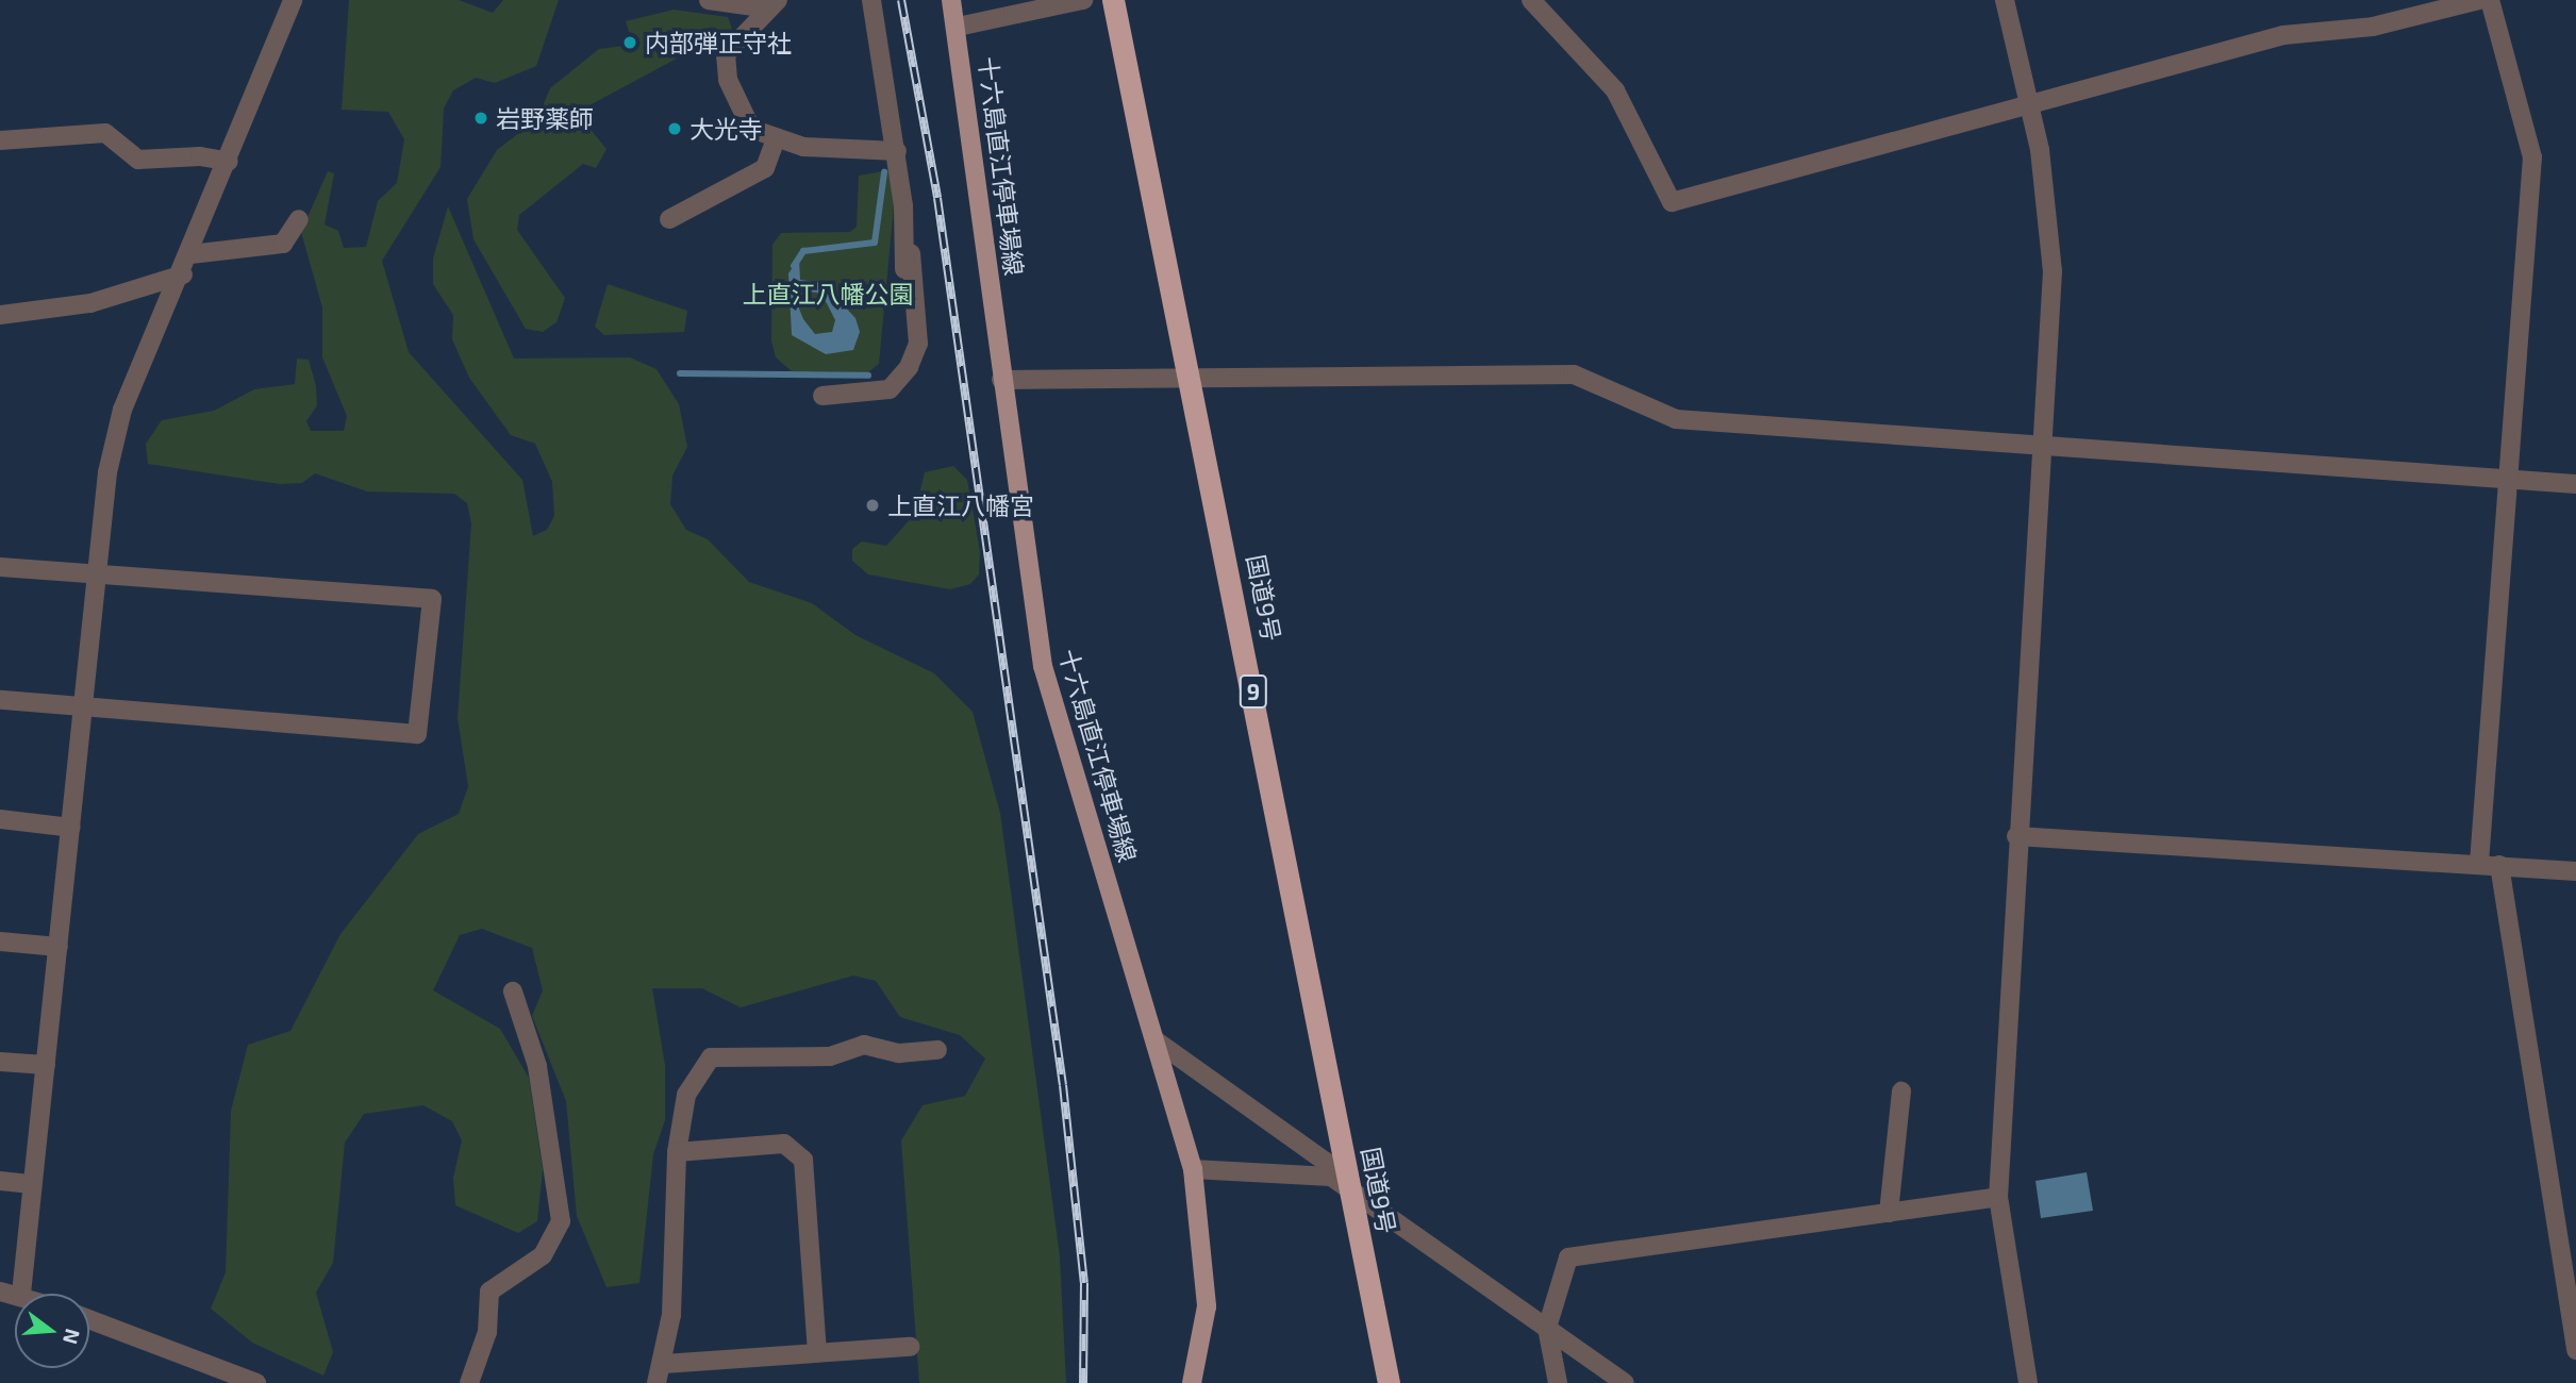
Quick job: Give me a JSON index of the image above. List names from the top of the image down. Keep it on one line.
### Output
{"streets":{"highway":["国道9号","9"],"main road":["十六島直江停車場線"]},"parks":["上直江八幡公園"],"places":["内部弾正守社","岩野薬師","大光寺","上直江八幡宮"],"north":"right"}
